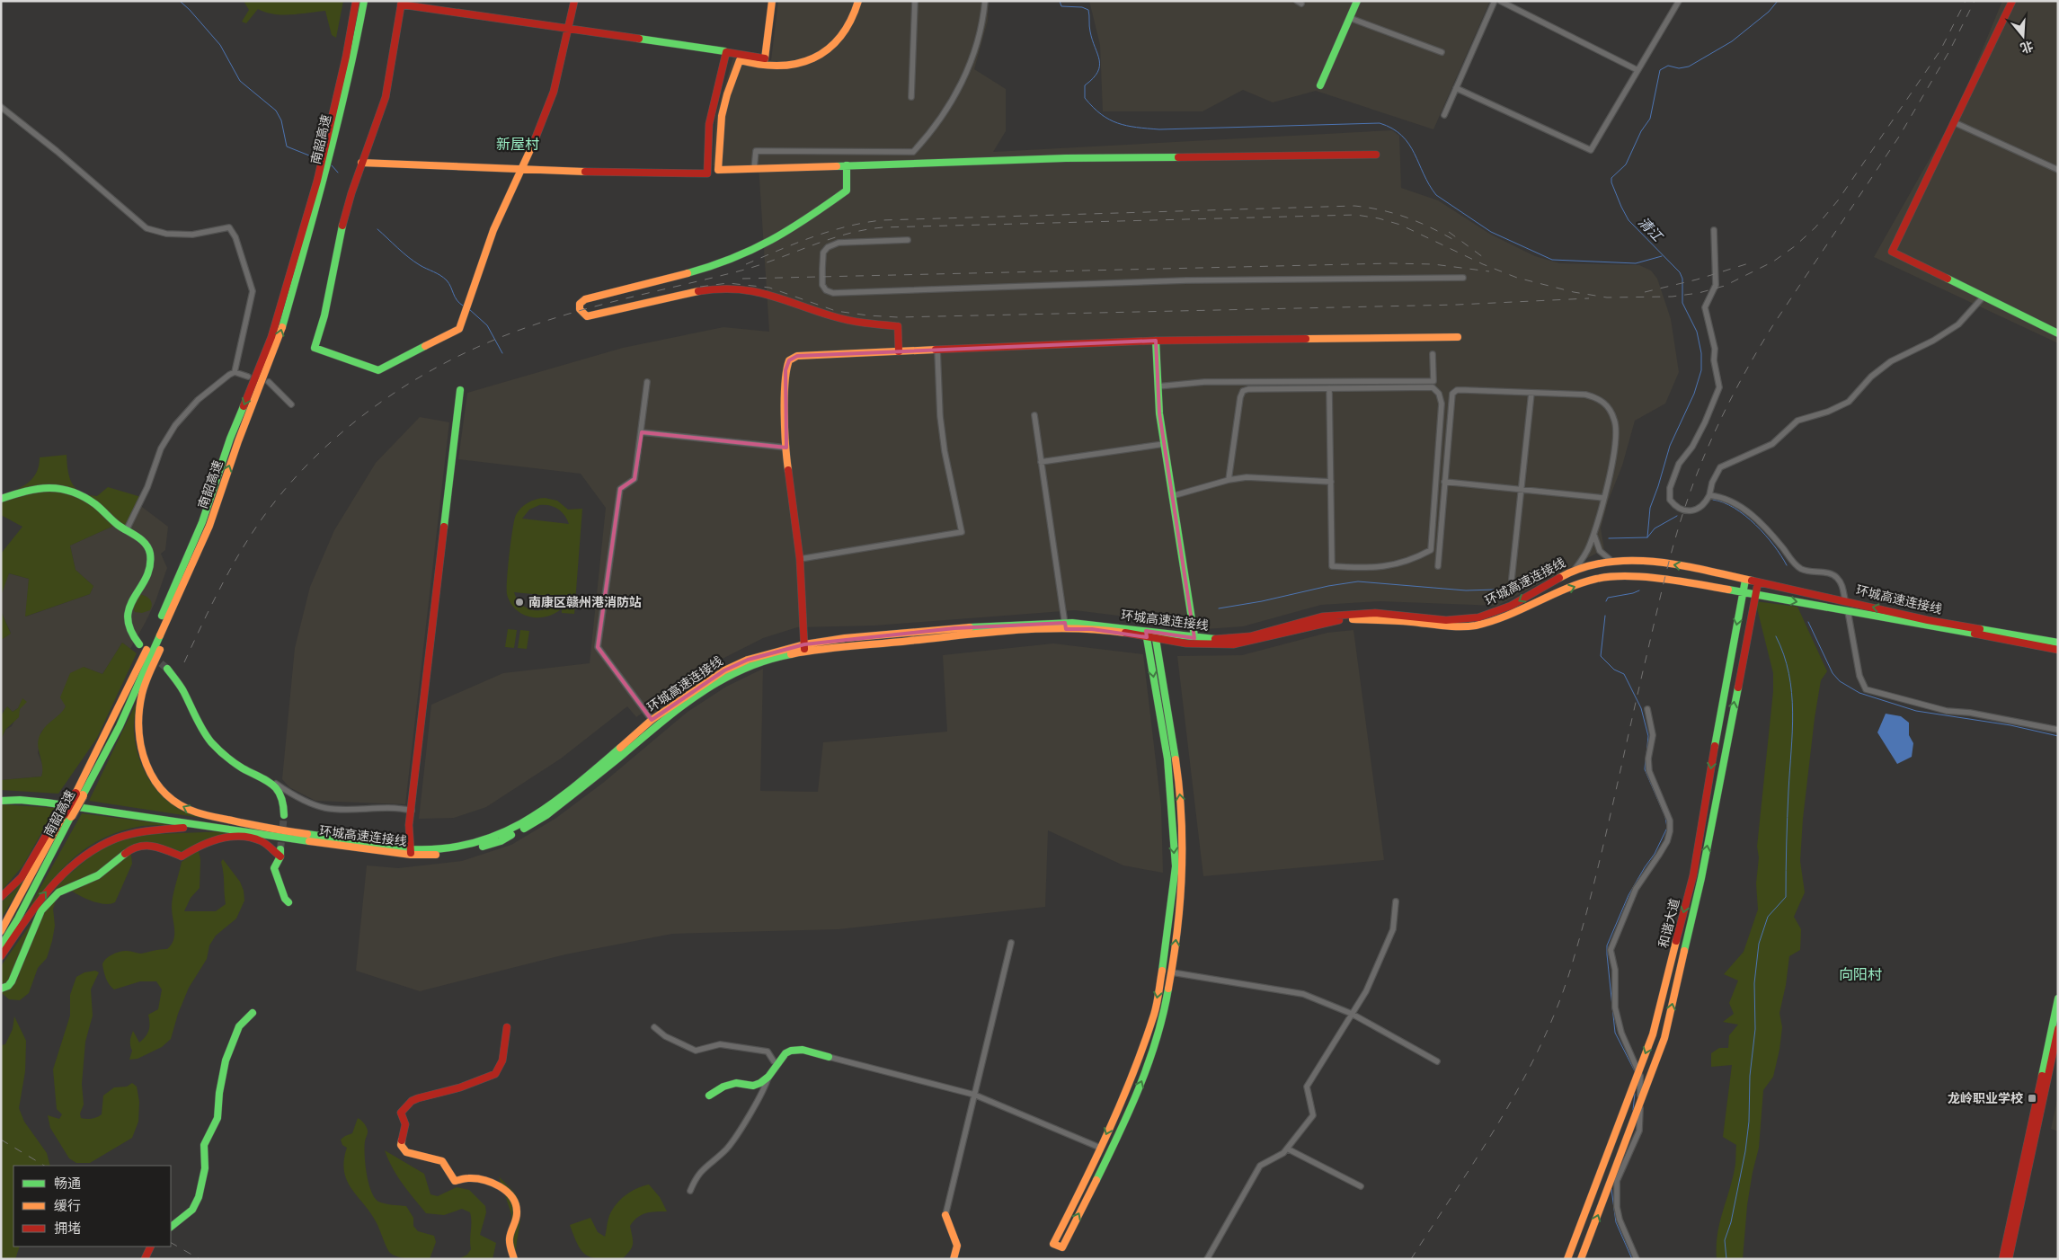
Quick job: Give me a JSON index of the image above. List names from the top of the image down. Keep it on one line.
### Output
{"streets":{"main road":["南韶高速","环城高速连接线","和谐大道"]},"crossings":[["环城高速连接线","和谐大道"]],"districts":["新屋村","向阳村"],"water":["清江"],"places":{"other":["南康区赣州港消防站"],"transit":["龙岭职业学校"]},"legend":["畅通","缓行","拥堵"],"north":"bottom"}
